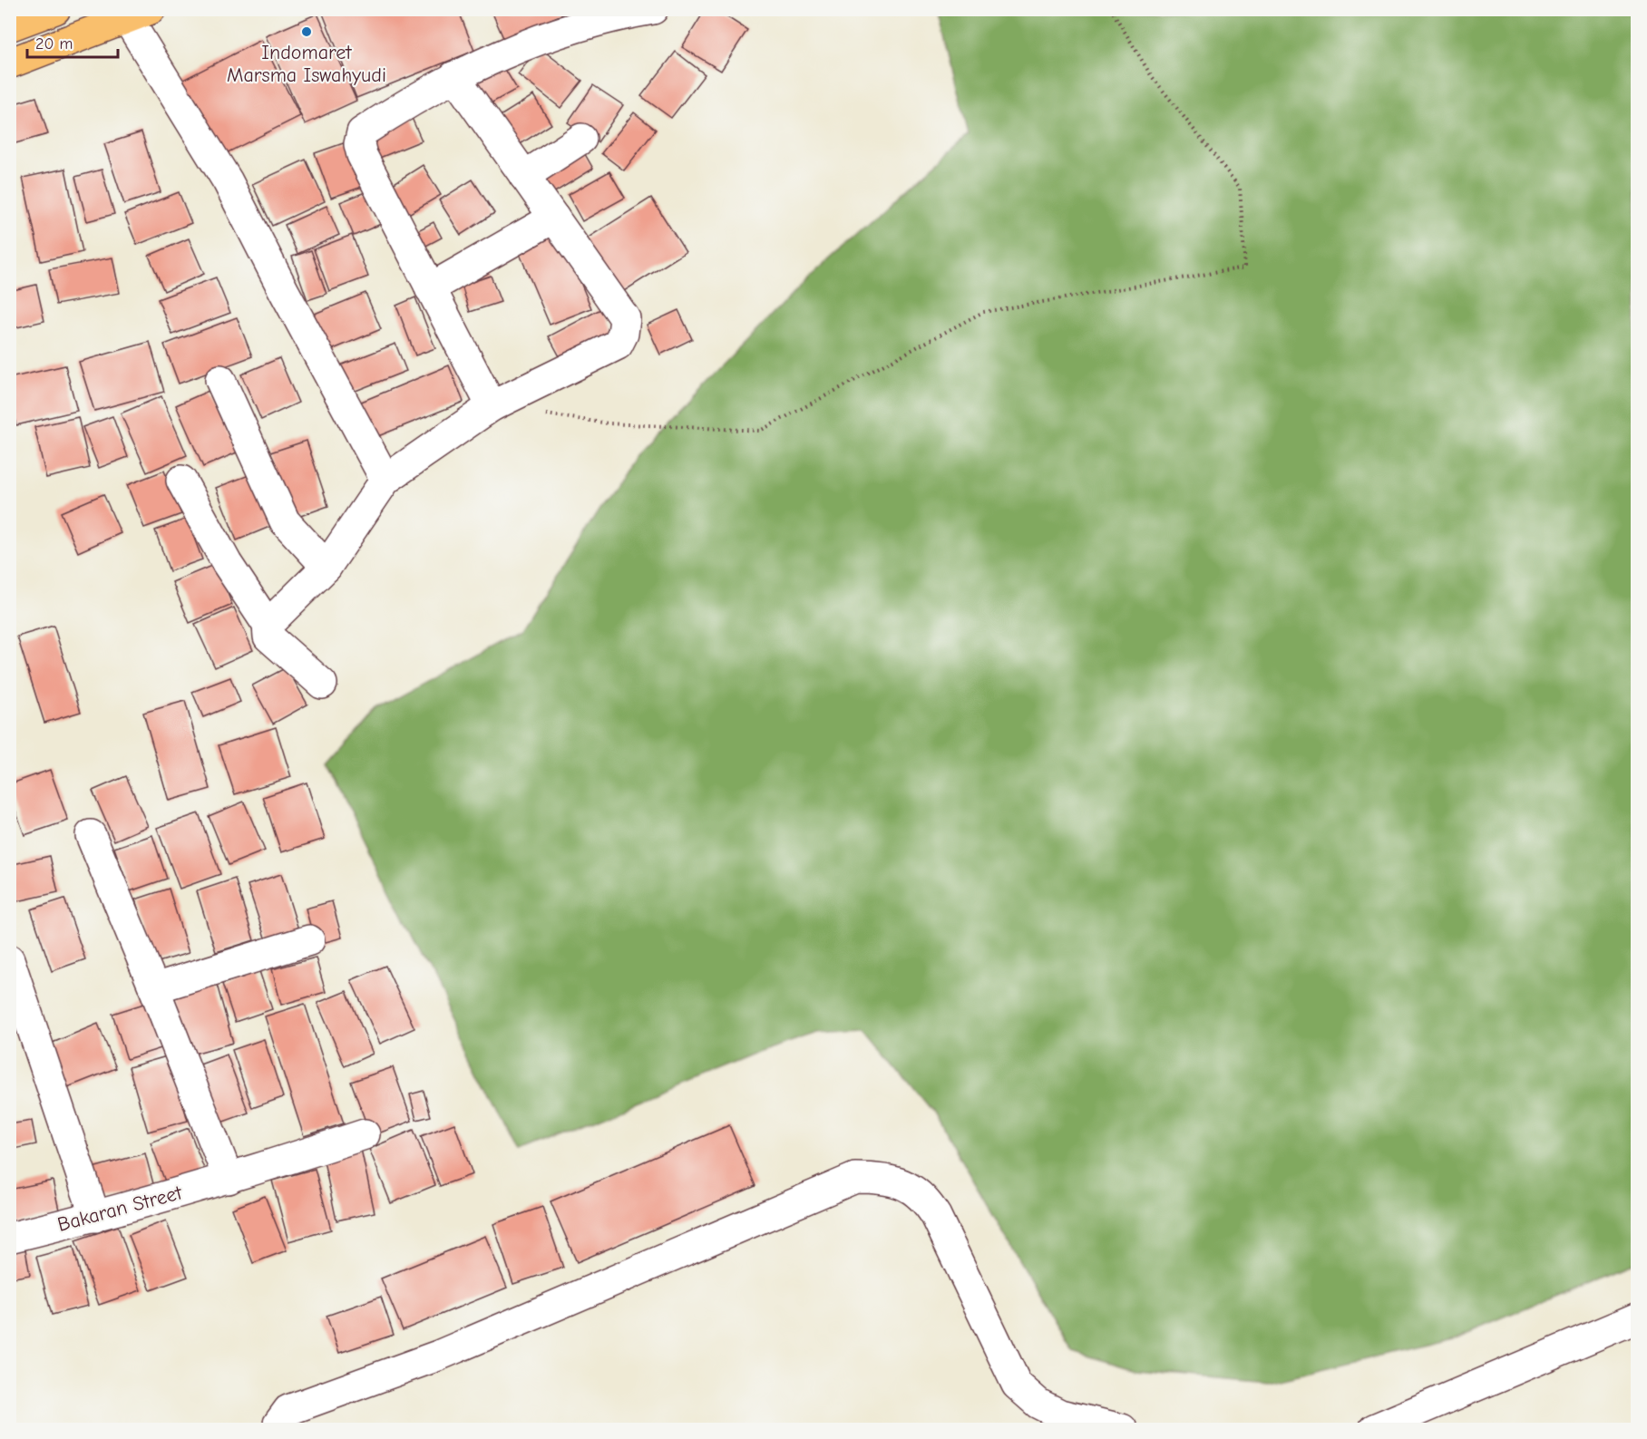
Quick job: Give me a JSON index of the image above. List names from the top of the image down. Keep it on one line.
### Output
{"streets":{"street":["Bakaran Street"]},"places":["Indomaret Marsma Iswahyudi"],"scale_bar":"20 m"}
